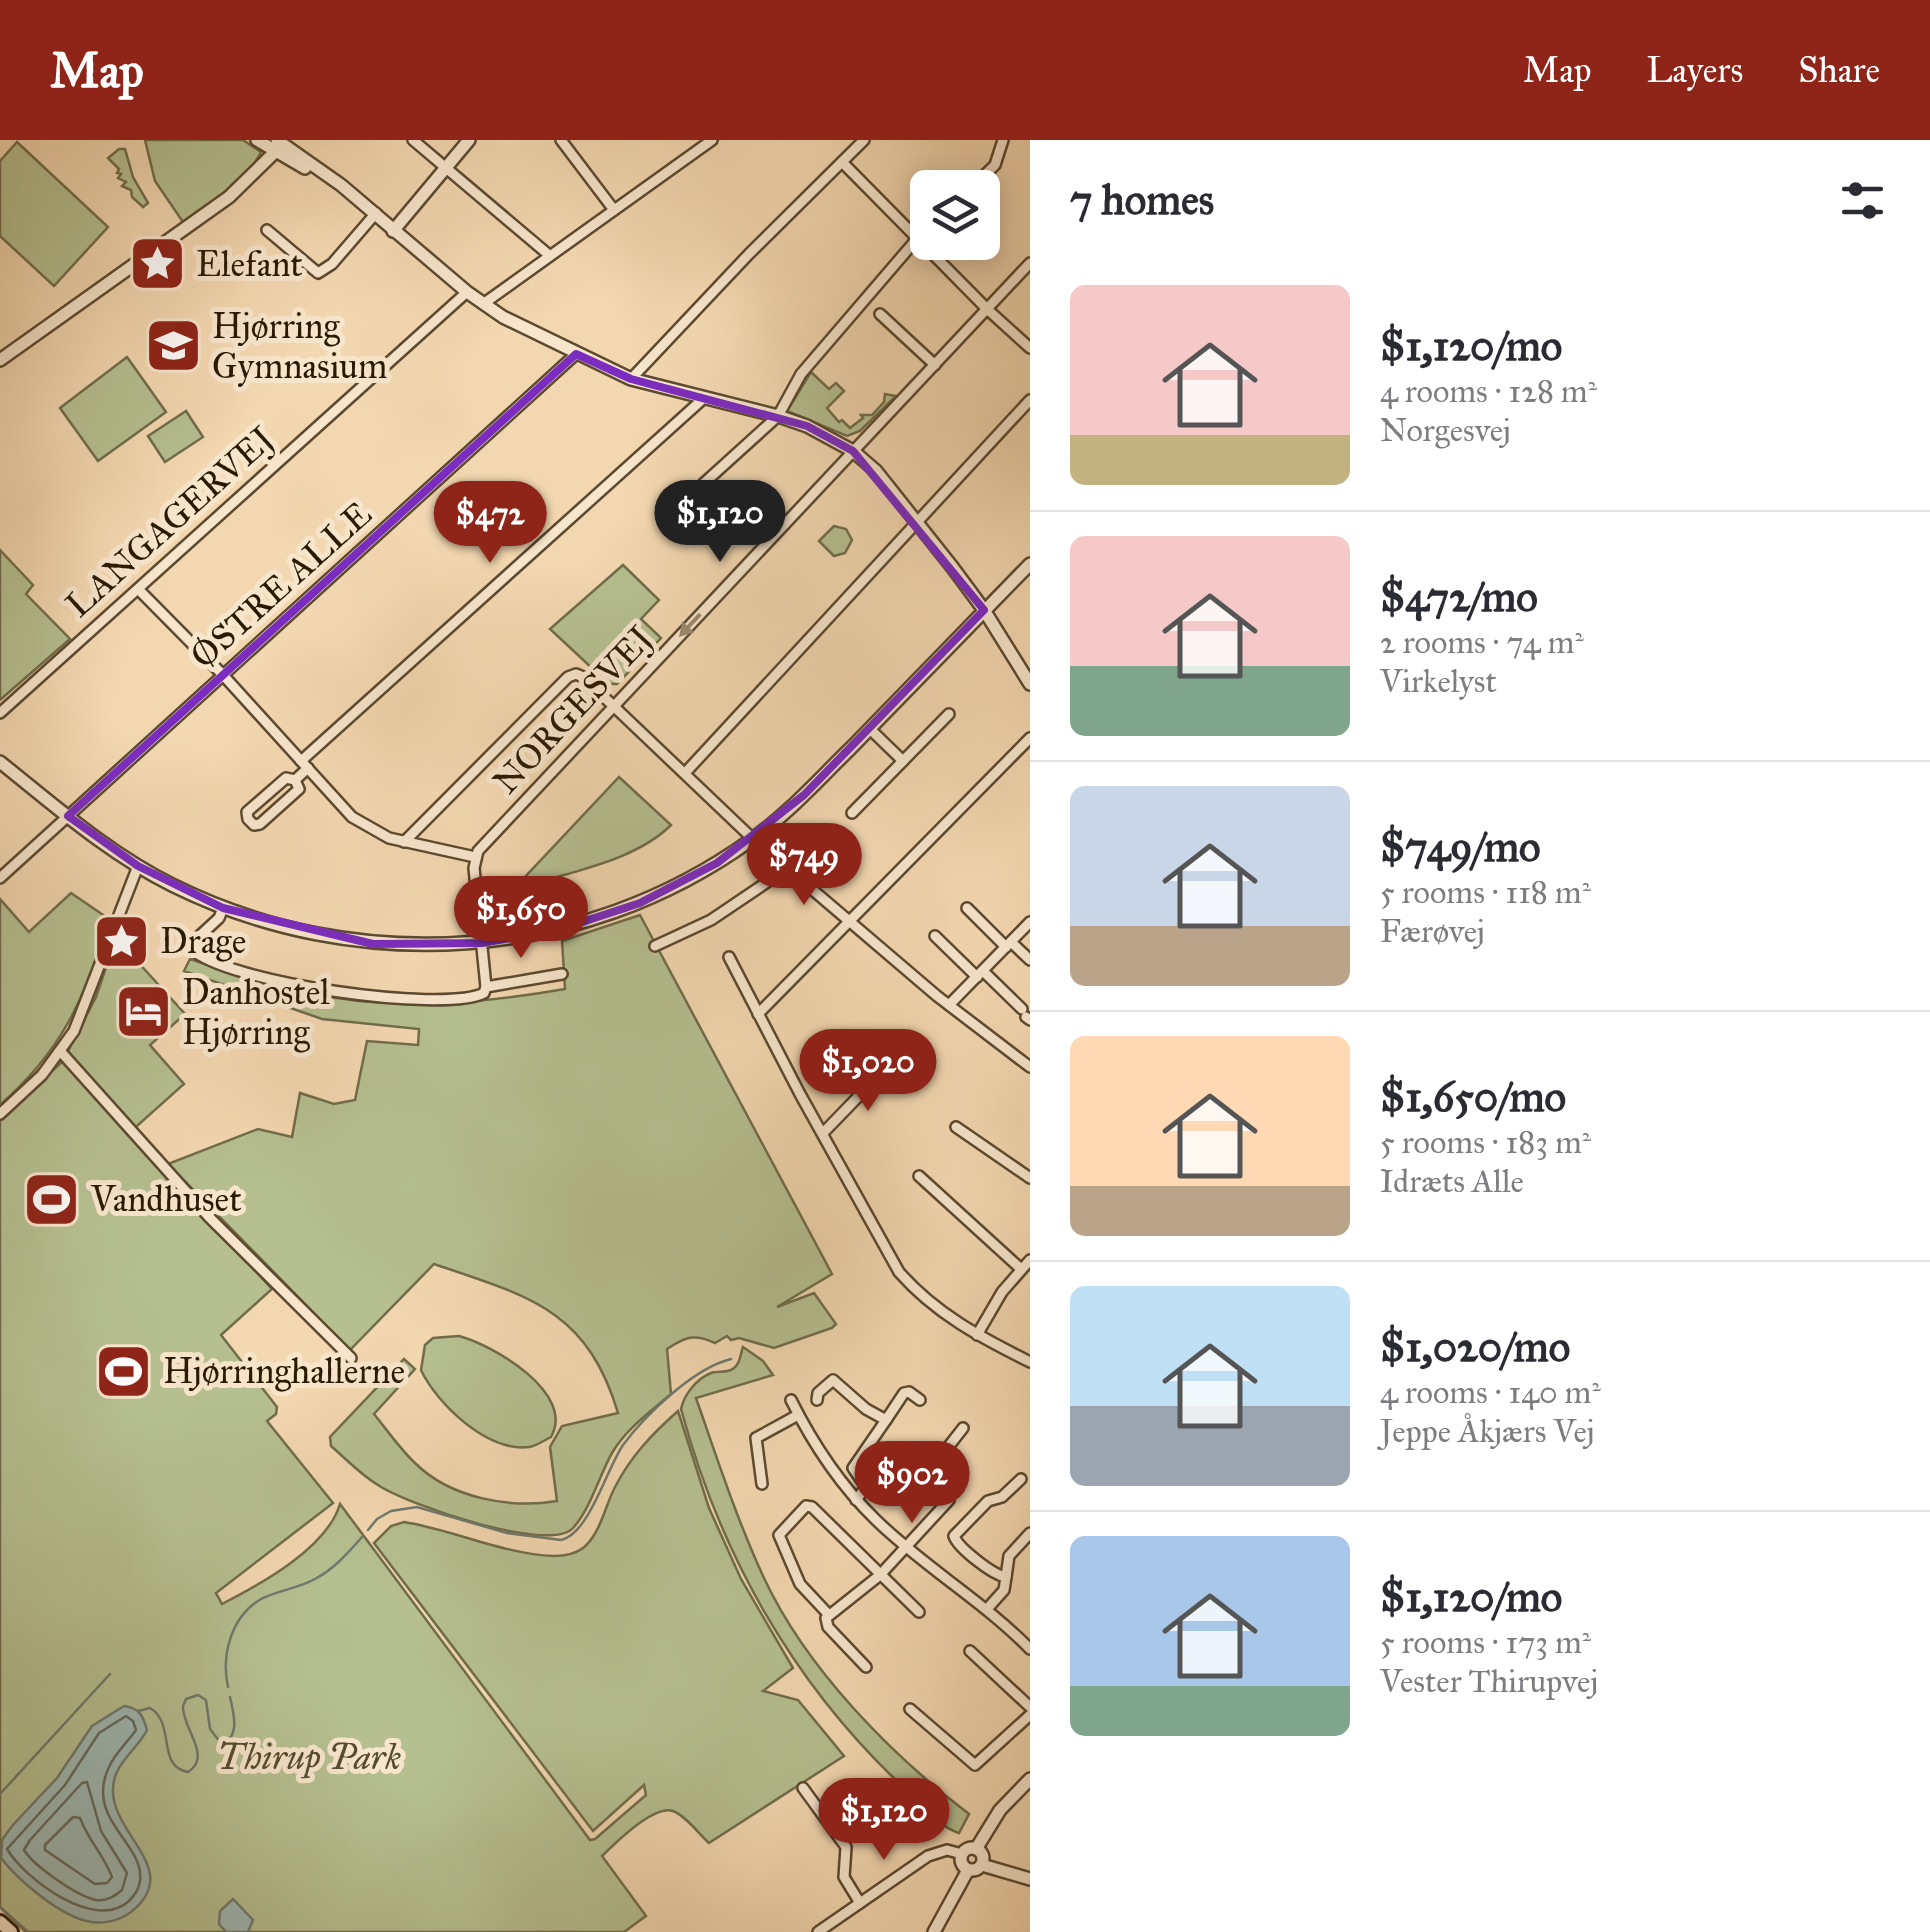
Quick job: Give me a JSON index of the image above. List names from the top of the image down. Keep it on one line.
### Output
{"streets":{"street":["LANGAGERVEJ","ØSTRE ALLE","NORGESVEJ"]},"one_way":["NORGESVEJ"],"parks":["Thirup Park"],"places":{"place":["Elefant","Drage"],"school or university":["Hjørring Gymnasium"],"hotel":["Danhostel Hjørring"],"sports":["Vandhuset","Hjørringhallerne"]},"page":{"header":"Map","nav":["Map","Layers","Share"],"heading":"7 homes","list":[{"name":"$1,120/mo","note":"4 rooms · 128 m² · Norgesvej"},{"name":"$472/mo","note":"2 rooms · 74 m² · Virkelyst"},{"name":"$749/mo","note":"5 rooms · 118 m² · Færøvej"},{"name":"$1,650/mo","note":"5 rooms · 183 m² · Idræts Alle"},{"name":"$1,020/mo","note":"4 rooms · 140 m² · Jeppe Åkjærs Vej"},{"name":"$1,120/mo","note":"5 rooms · 173 m² · Vester Thirupvej"}],"price":["$1,120","$472","$749","$1,650","$1,020","$902","$1,120"]}}
